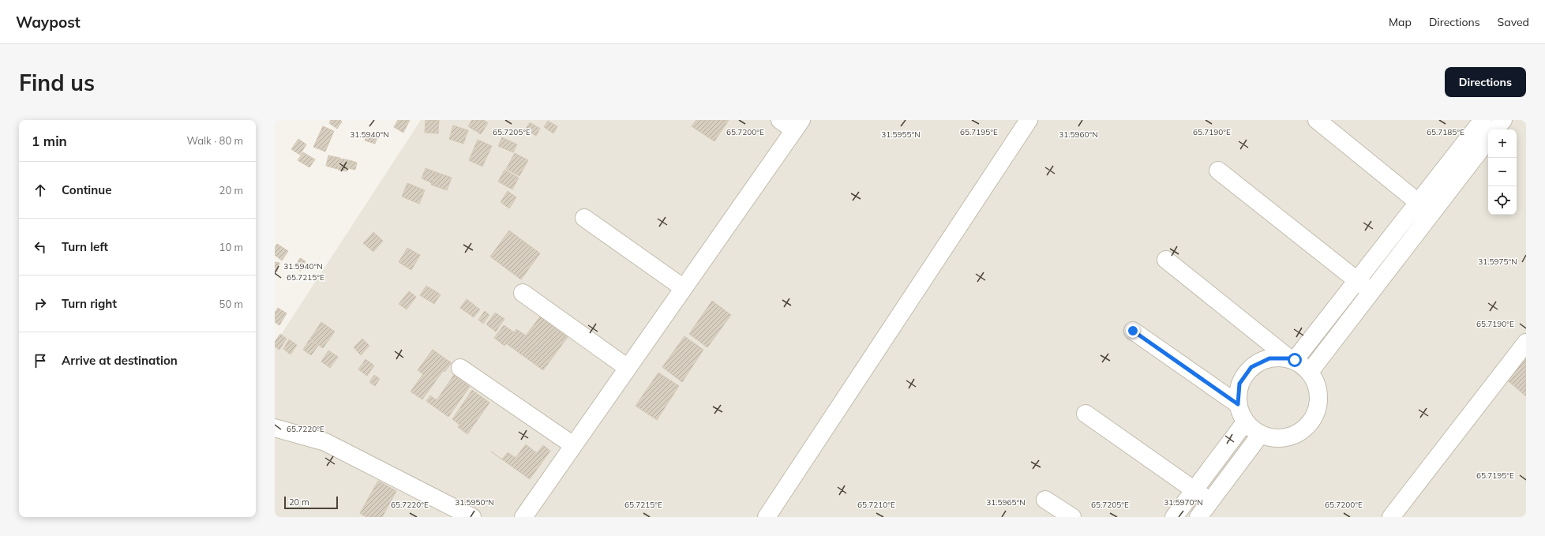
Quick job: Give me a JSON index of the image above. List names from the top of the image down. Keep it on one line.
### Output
{"scale_bar":"20 m","page":{"header":"Waypost","nav":["Map","Directions","Saved"],"buttons":"Directions","title":"Find us","heading":["1 min","Walk · 80 m"],"map_buttons":["+","−"],"list":[["Continue","20 m"],["Turn left","10 m"],["Turn right","50 m"],"Arrive at destination"],"scale":"20 m"},"coordinates":["65.7205°E","65.7200°E","65.7195°E","65.7190°E","65.7185°E","31.5940°N","31.5955°N","31.5960°N","31.5975°N","65.7215°E","65.7220°E","31.5950°N","31.5965°N","31.5970°N","65.7210°E"]}
